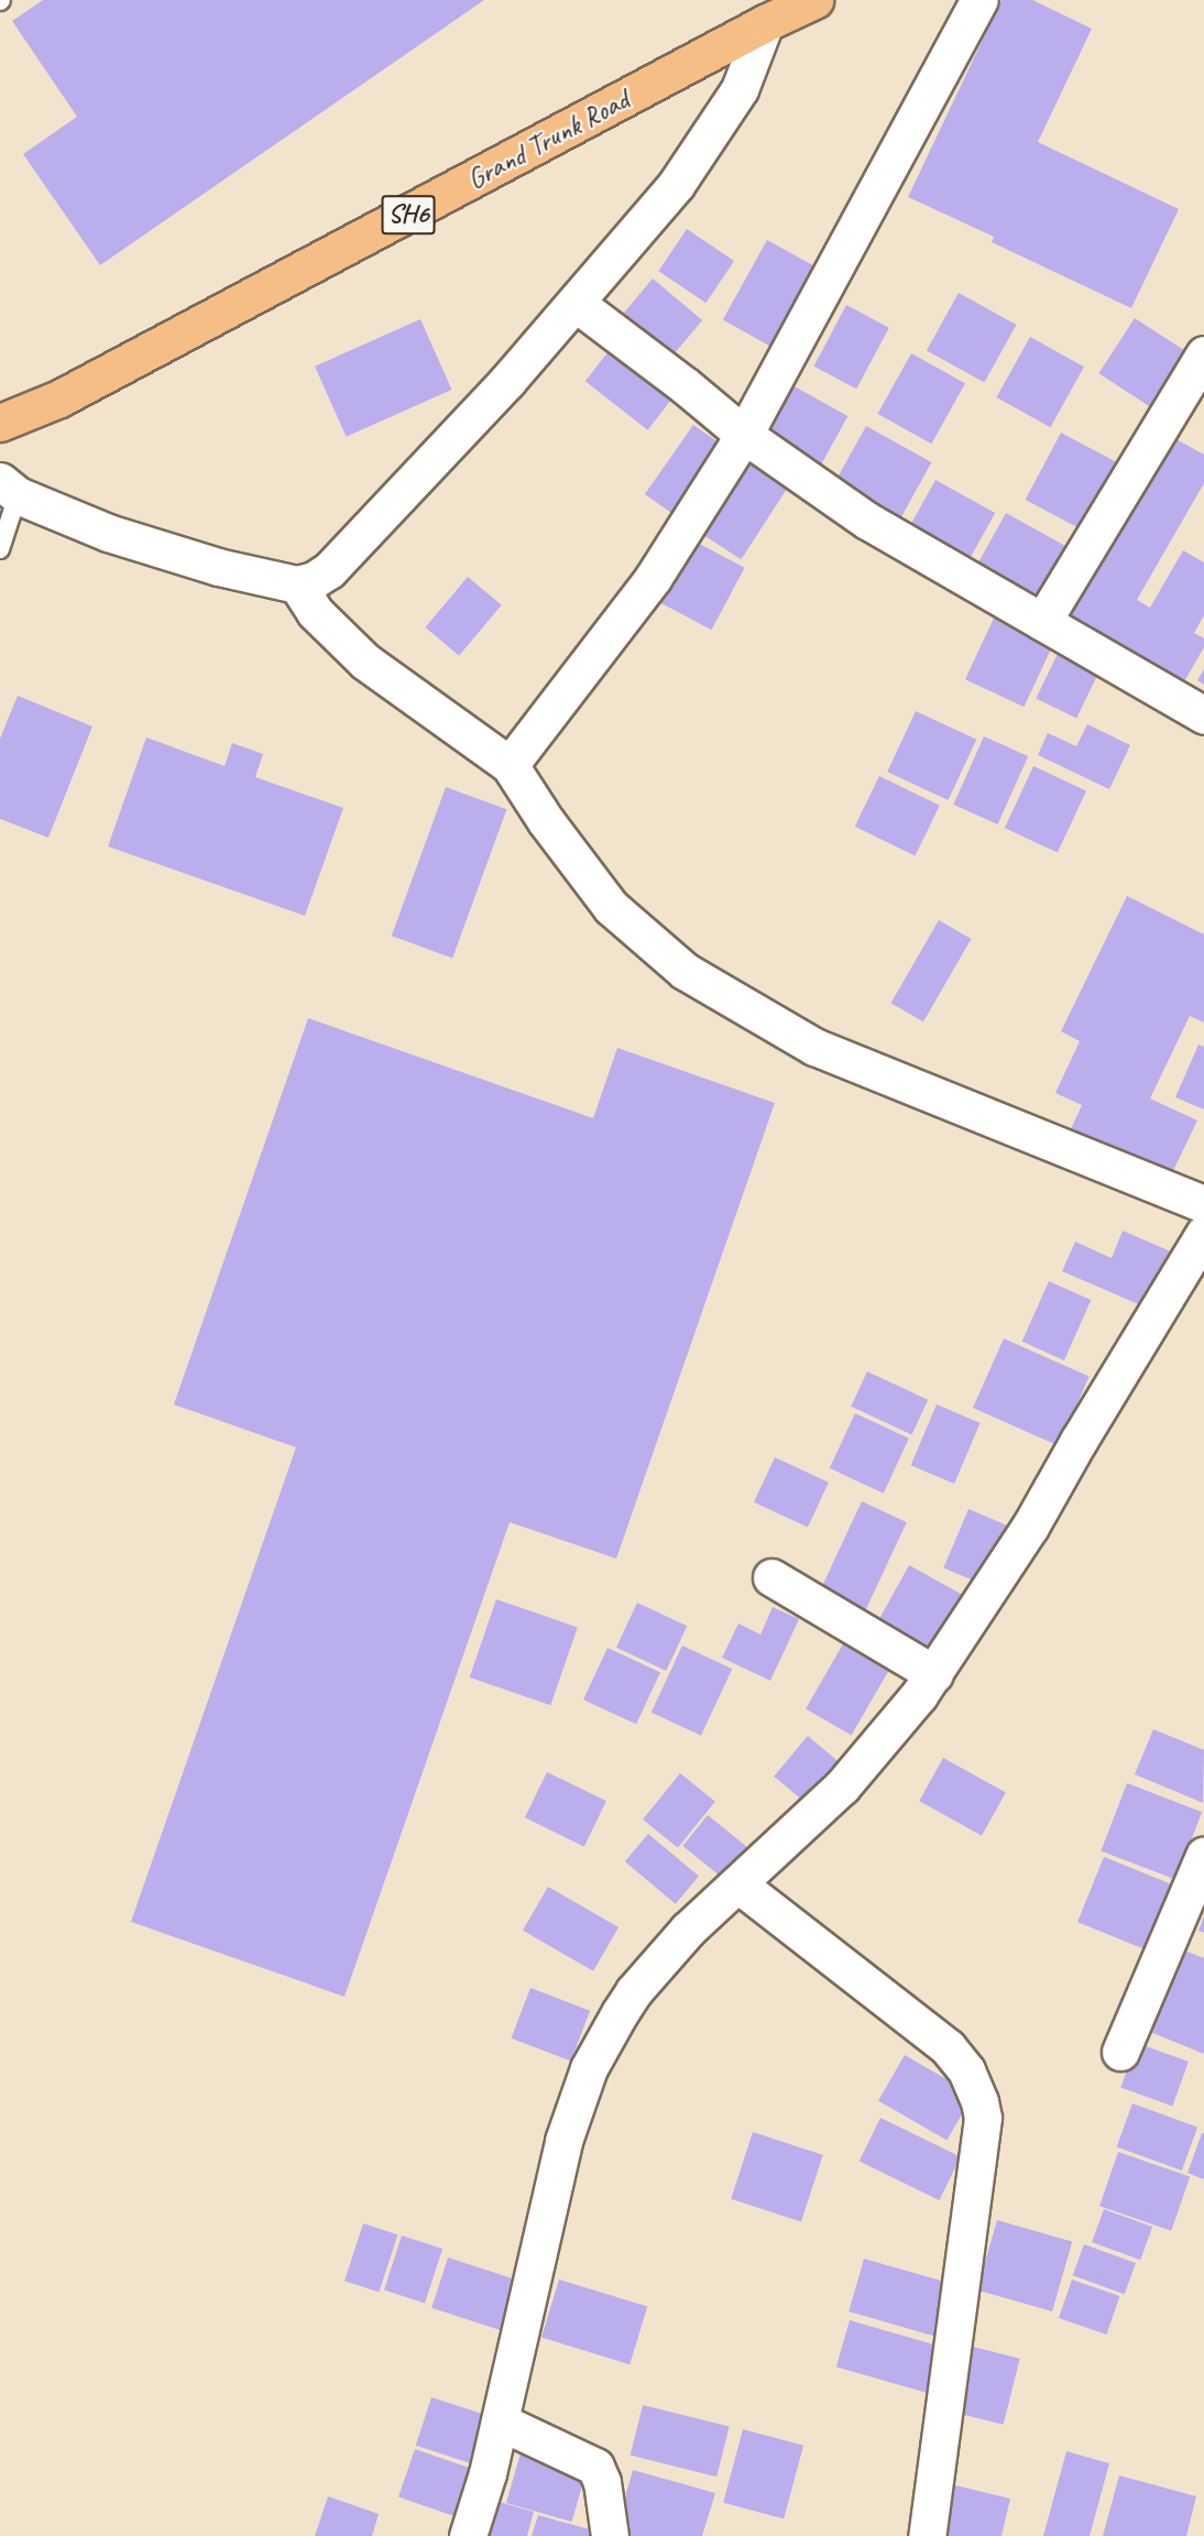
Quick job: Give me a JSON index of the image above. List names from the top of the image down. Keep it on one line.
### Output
{"streets":{"main road":["Grand Trunk Road","SH6"]}}
